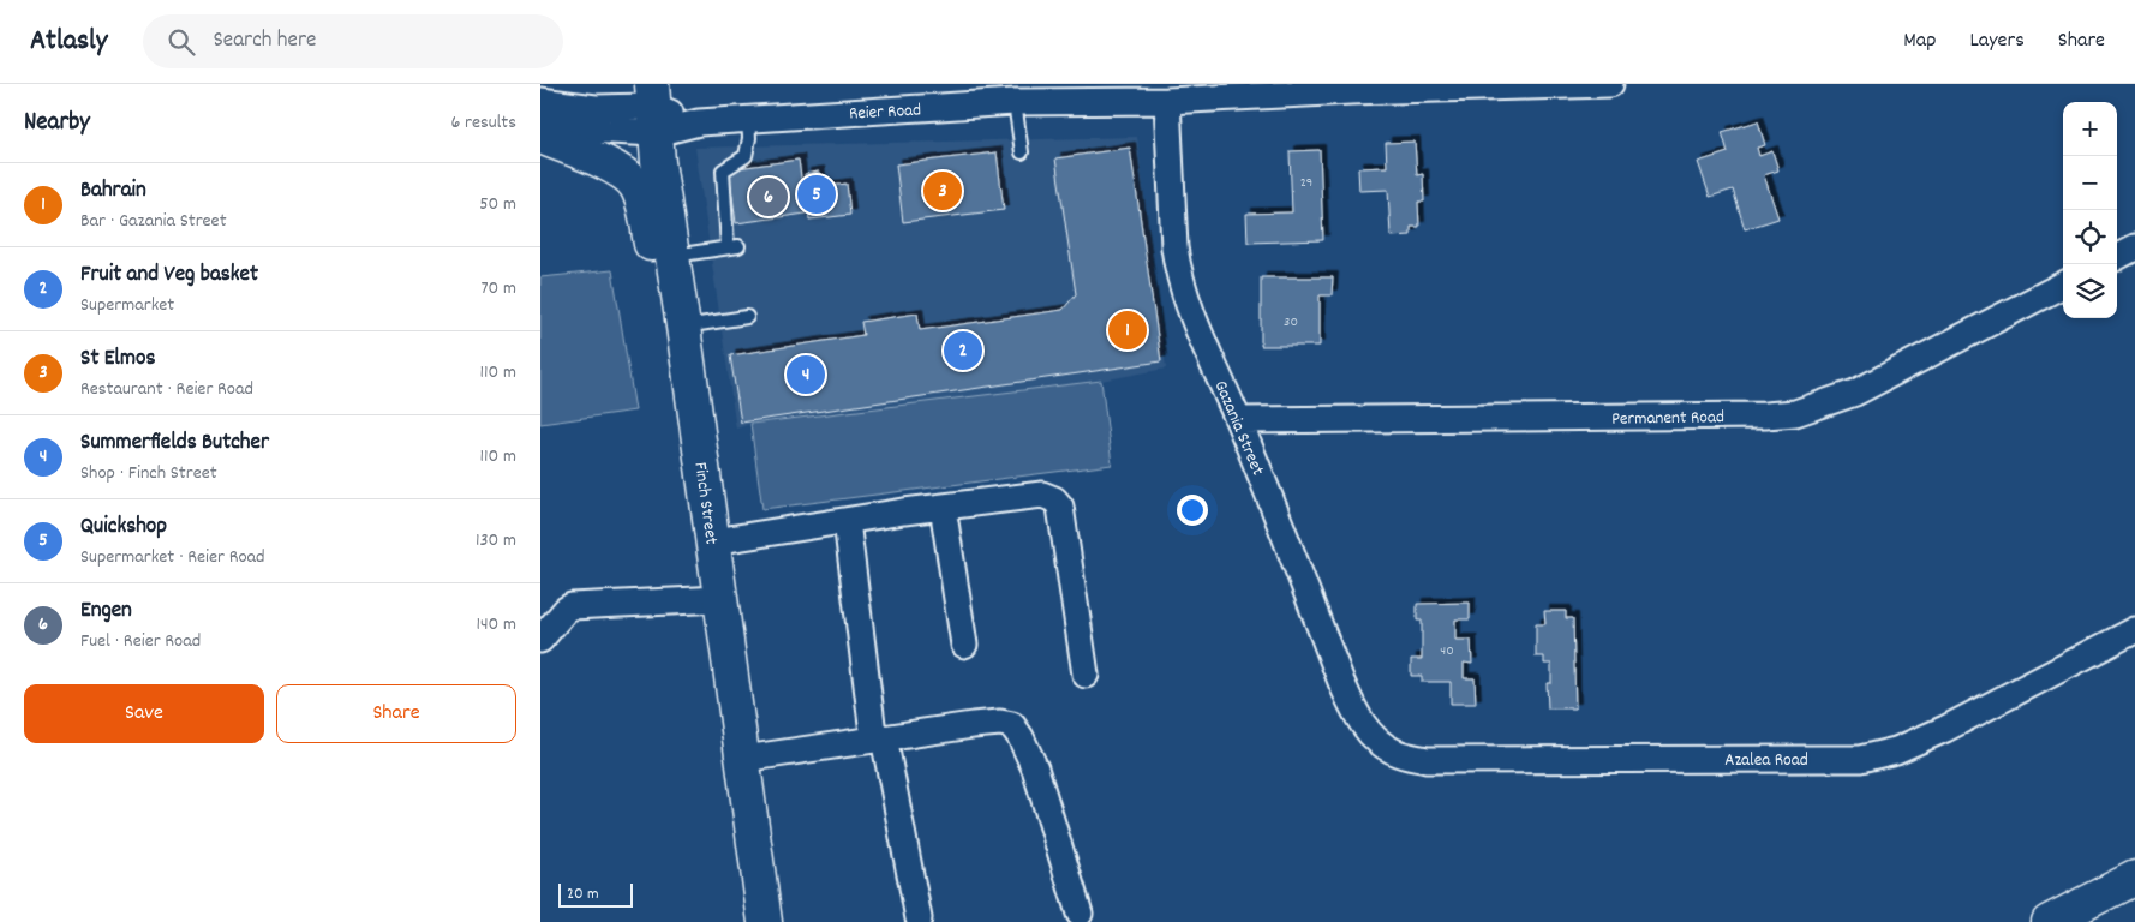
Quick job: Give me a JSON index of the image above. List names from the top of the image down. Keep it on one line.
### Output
{"streets":{"street":["Reier Road","Permanent Road","Gazania Street","Finch Street","Azalea Road"]},"crossings":[["Reier Road","Gazania Street"],["Reier Road","Finch Street"],["Permanent Road","Gazania Street"],["Gazania Street","Azalea Road"]],"house_numbers":["29","30","40"],"scale_bar":"20 m","page":{"header":"Atlasly","search":"Search here","nav":["Map","Layers","Share"],"heading":["Nearby","6 results"],"map_buttons":["+","−"],"list":[{"mark":"1","name":"Bahrain","note":"Bar · Gazania Street","value":"50 m"},{"mark":"2","name":"Fruit and Veg basket","note":"Supermarket","value":"70 m"},{"mark":"3","name":"St Elmos","note":"Restaurant · Reier Road","value":"110 m"},{"mark":"4","name":"Summerfields Butcher","note":"Shop · Finch Street","value":"110 m"},{"mark":"5","name":"Quickshop","note":"Supermarket · Reier Road","value":"130 m"},{"mark":"6","name":"Engen","note":"Fuel · Reier Road","value":"140 m"}],"pins":["3","5","6","1","2","4"],"buttons":["Save","Share"],"scale":"20 m"}}
